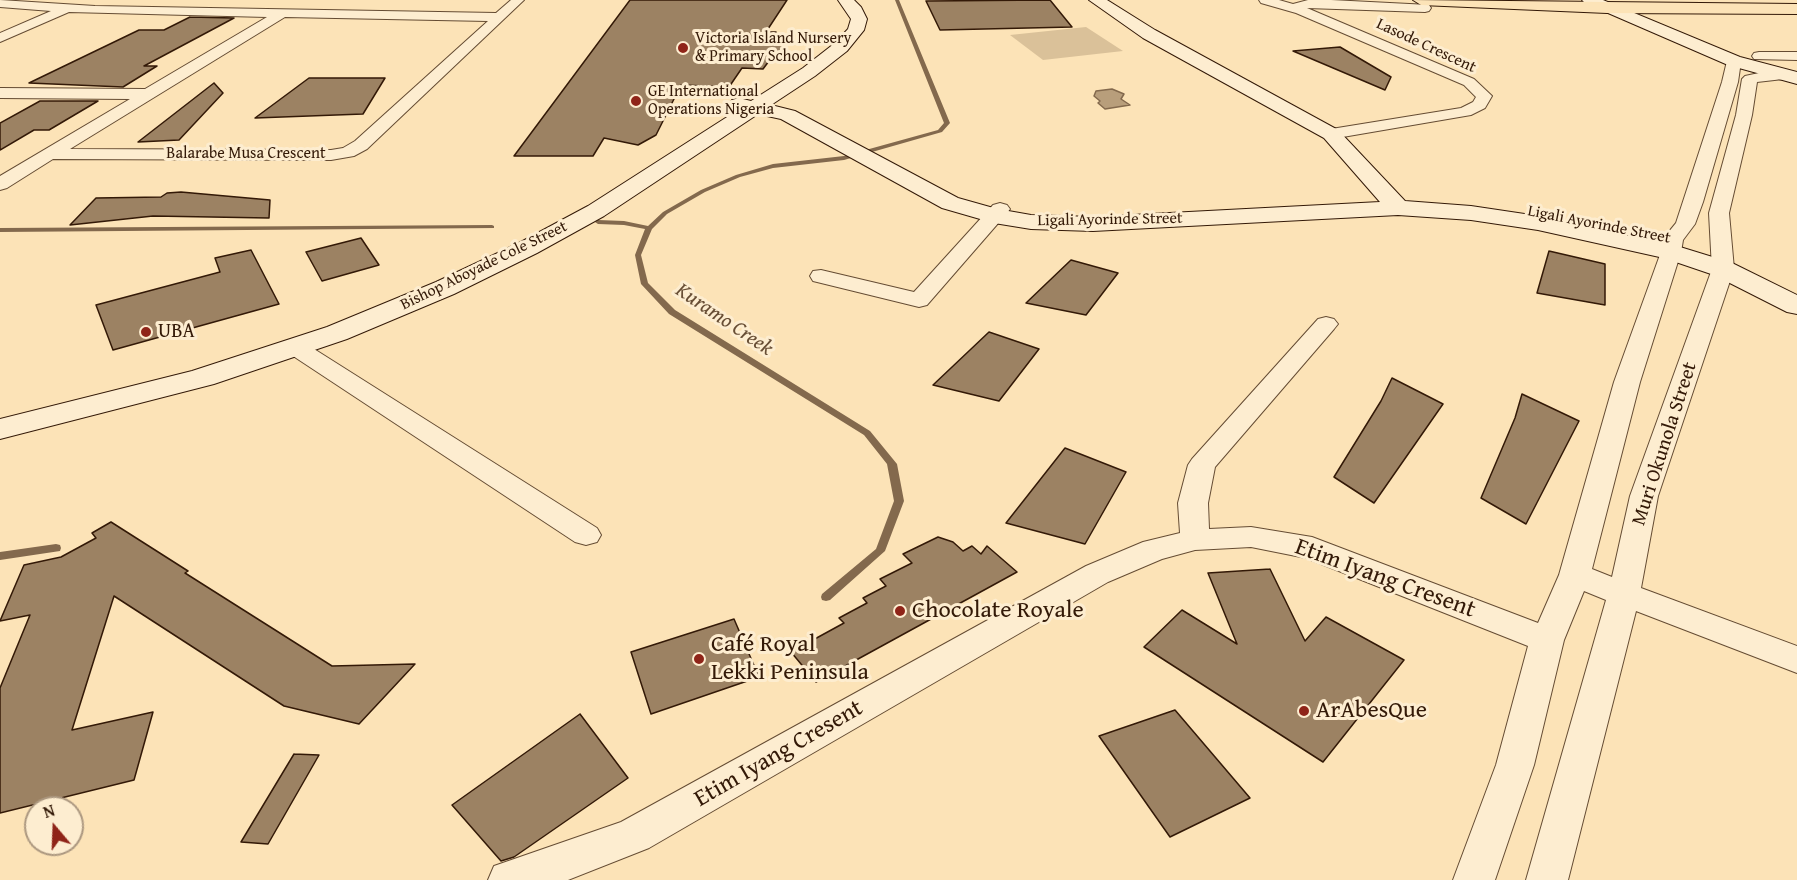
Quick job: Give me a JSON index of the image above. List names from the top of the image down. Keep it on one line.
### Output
{"streets":{"street":["Lasode Crescent","Balarabe Musa Crescent","Ligali Ayorinde Street","Bishop Aboyade Cole Street","Muri Okunola Street","Etim Iyang Cresent"]},"crossings":[["Ligali Ayorinde Street","Bishop Aboyade Cole Street"],["Ligali Ayorinde Street","Muri Okunola Street"]],"water":["Kuramo Creek"],"places":["Victoria Island Nursery & Primary School","GE International Operations Nigeria","UBA","Chocolate Royale","Café Royal Lekki Peninsula","ArAbesQue"],"north":"top"}
